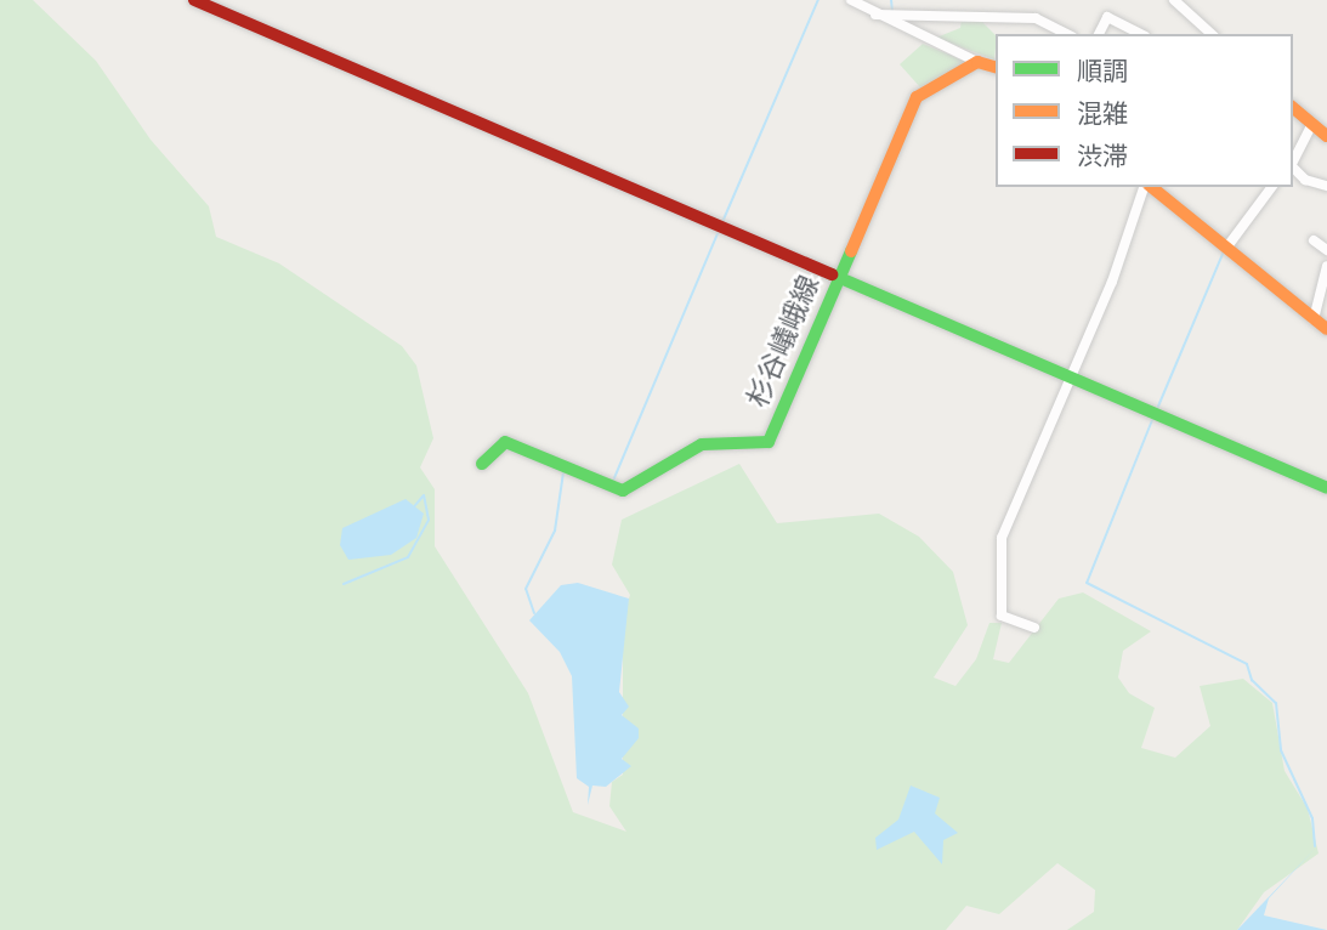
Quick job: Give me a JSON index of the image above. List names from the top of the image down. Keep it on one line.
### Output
{"streets":{"street":["杉谷嶬峨線"]},"legend":["順調","混雑","渋滞"]}
